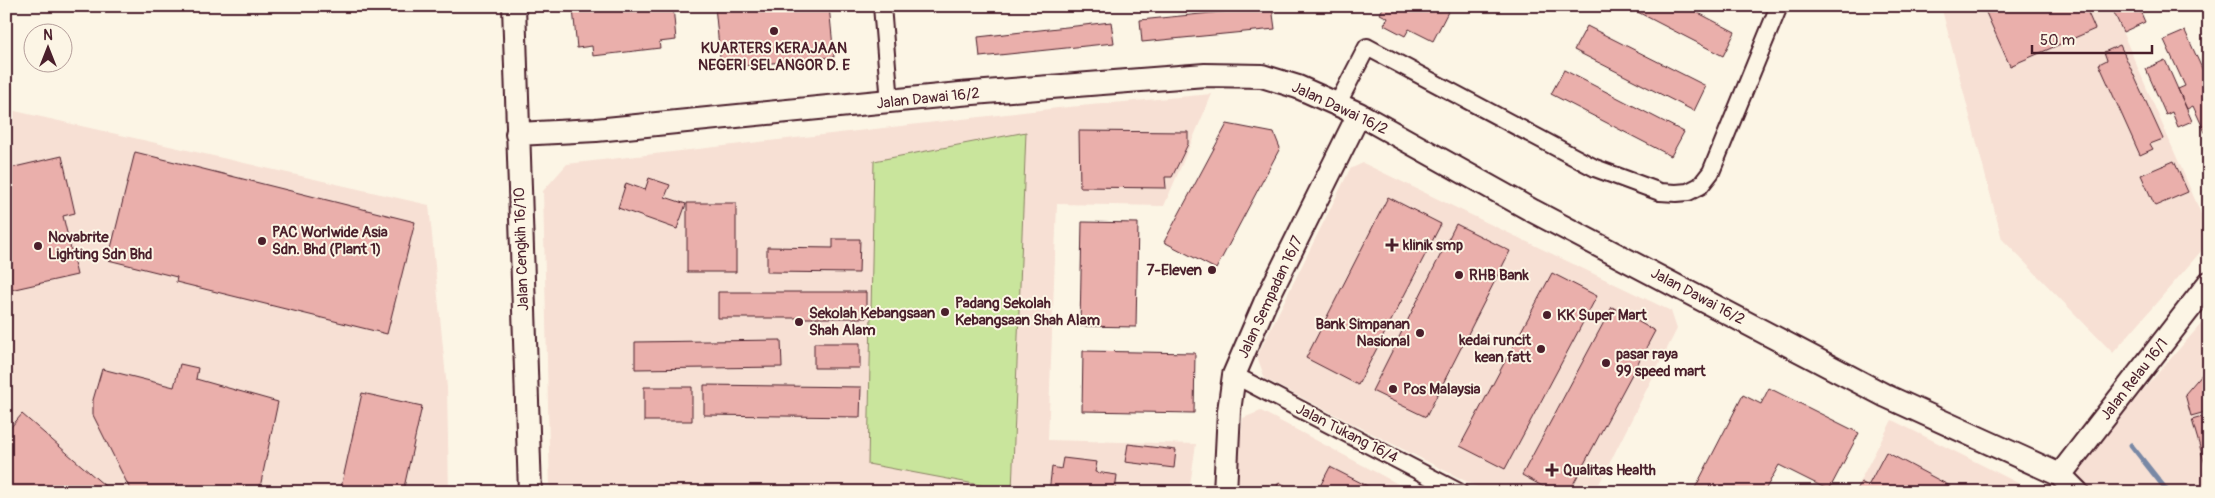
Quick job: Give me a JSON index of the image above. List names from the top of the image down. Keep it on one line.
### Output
{"streets":{"street":["Jalan Dawai 16/2","Jalan Cengkih 16/10","Jalan Sempadan 16/7","Jalan Relau 16/1","Jalan Tukang 16/4"]},"crossings":[["Jalan Dawai 16/2","Jalan Cengkih 16/10"],["Jalan Dawai 16/2","Jalan Sempadan 16/7"],["Jalan Dawai 16/2","Jalan Relau 16/1"],["Jalan Sempadan 16/7","Jalan Tukang 16/4"]],"places":{"other":["KUARTERS KERAJAAN NEGERI SELANGOR D. E","PAC Worlwide Asia Sdn. Bhd (Plant 1)","Novabrite Lighting Sdn Bhd","7-Eleven","RHB Bank","Padang Sekolah Kebangsaan Shah Alam","KK Super Mart","Sekolah Kebangsaan Shah Alam","Bank Simpanan Nasional","kedai runcit kean fatt","pasar raya 99 speed mart","Pos Malaysia"],"health":["klinik smp","Qualitas Health"]},"scale_bar":"50 m","north":"top"}
